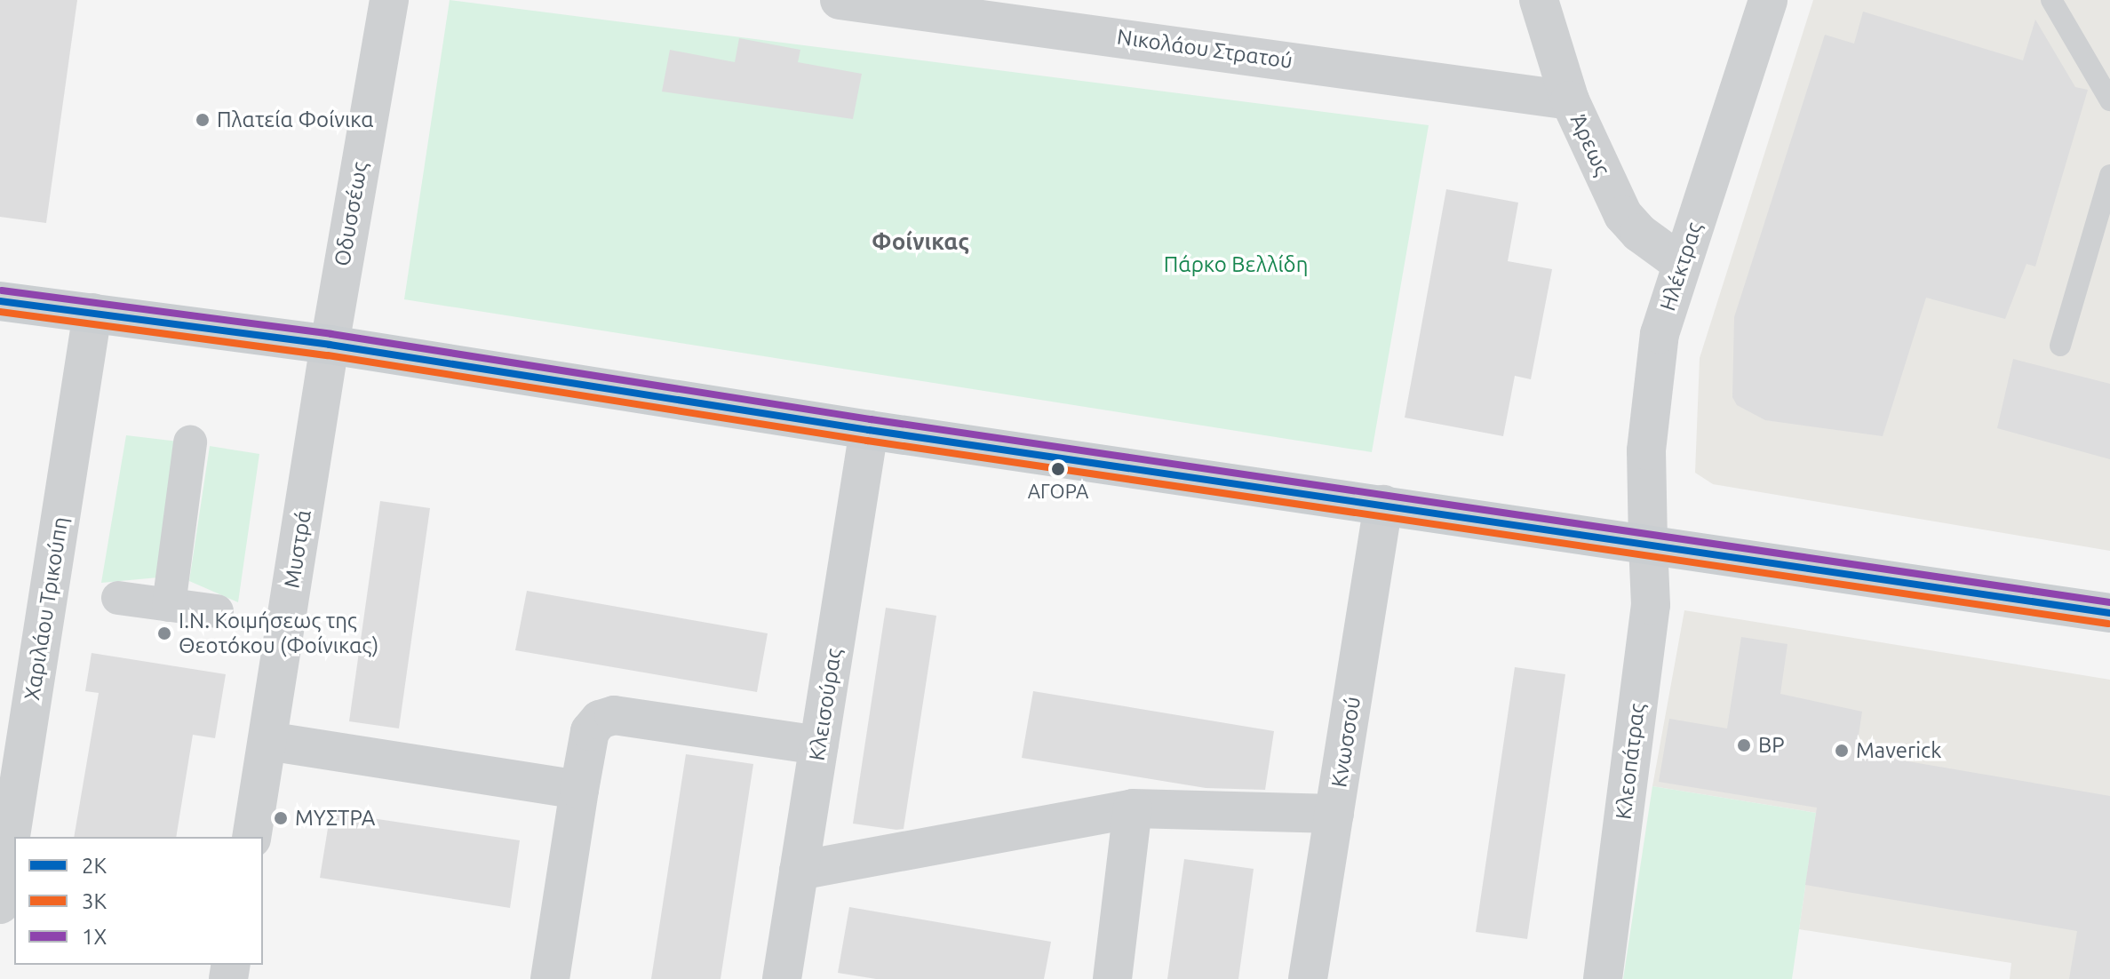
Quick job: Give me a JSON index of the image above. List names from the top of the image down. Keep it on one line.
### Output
{"streets":{"street":["Νικολάου Στρατού","Άρεως","Οδυσσέως","Ηλέκτρας","Μυστρά","Χαριλάου Τρικούπη","Κλεισούρας","Κνωσσού","Κλεοπάτρας"]},"crossings":[["Νικολάου Στρατού","Άρεως"],["Άρεως","Ηλέκτρας"],["Οδυσσέως","Μυστρά"],["Ηλέκτρας","Κλεοπάτρας"]],"districts":["Φοίνικας"],"parks":["Πάρκο Βελλίδη"],"places":["Πλατεία Φοίνικα","ΑΓΟΡΑ","Ι.Ν. Κοιμήσεως της Θεοτόκου (Φοίνικας)","BP","Maverick","ΜΥΣΤΡΑ"],"lines":["transit line 1Χ","transit line 2Κ","transit line 3Κ"],"legend":["2Κ","3Κ","1Χ"]}
